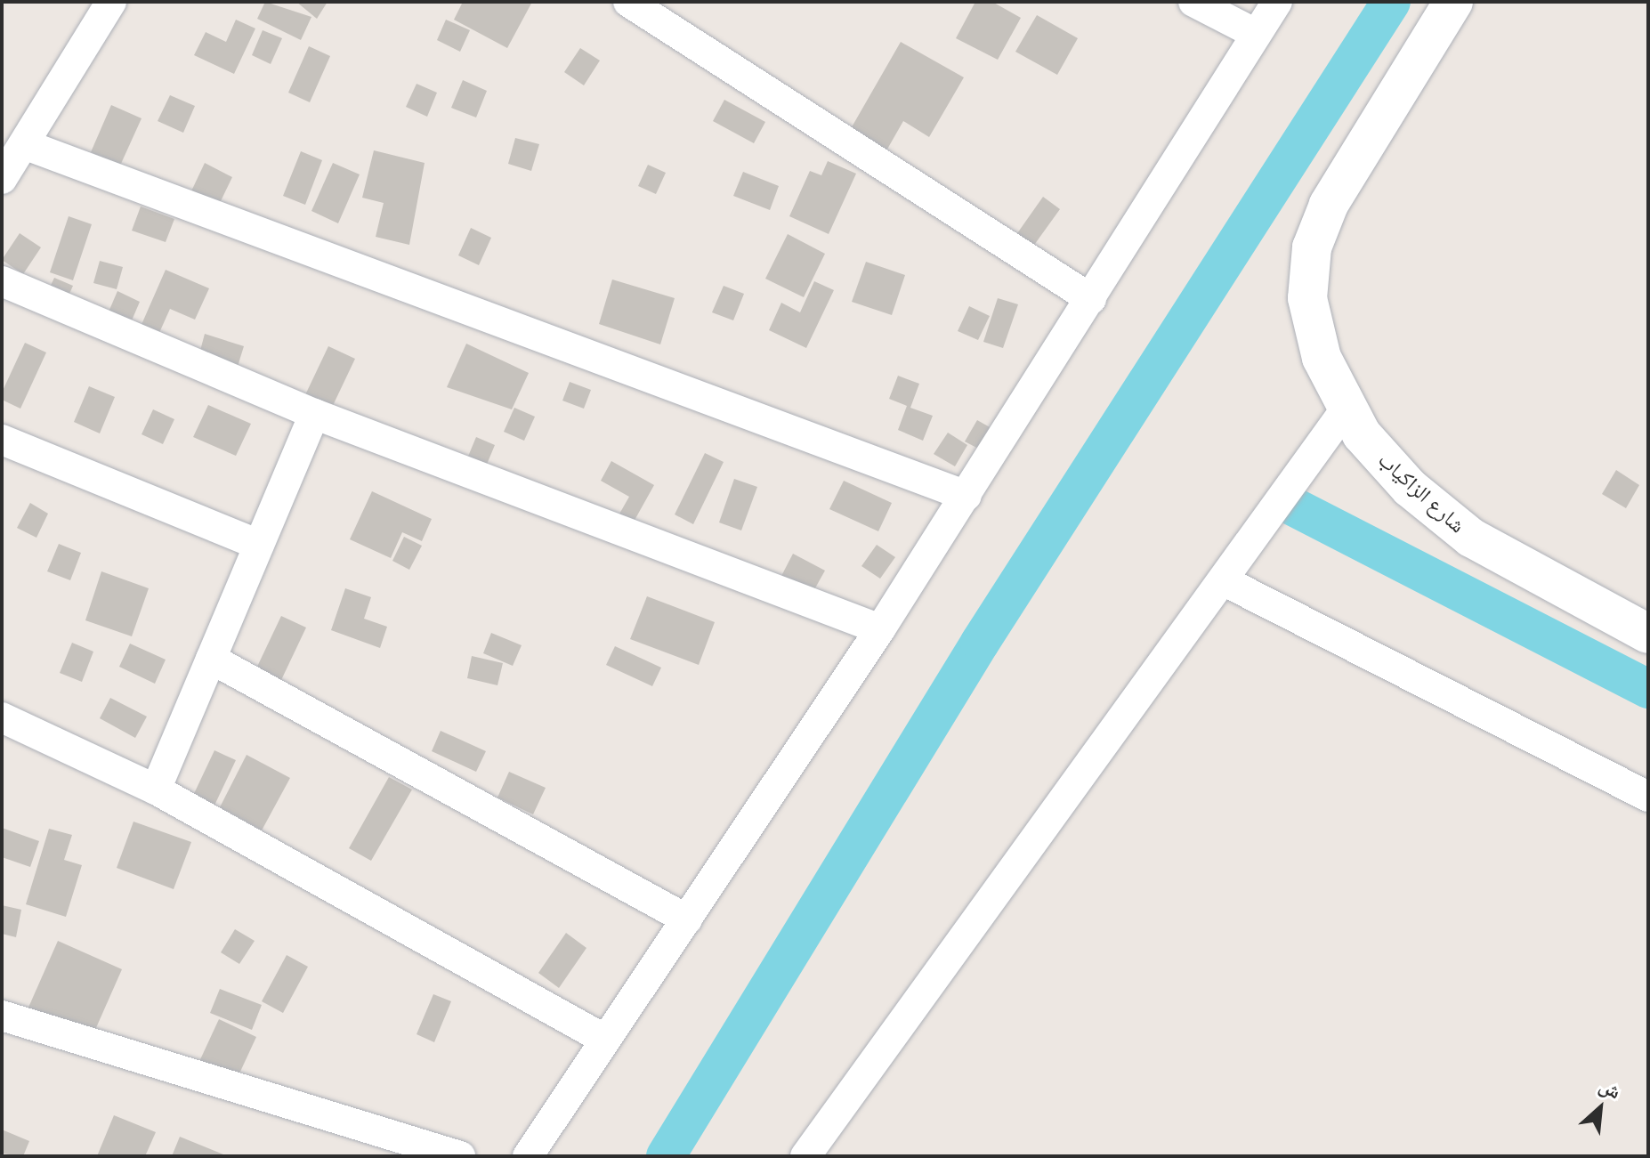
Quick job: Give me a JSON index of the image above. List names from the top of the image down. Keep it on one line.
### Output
{"streets":{"street":["شارع الزاكياب"]},"north":"top right"}
